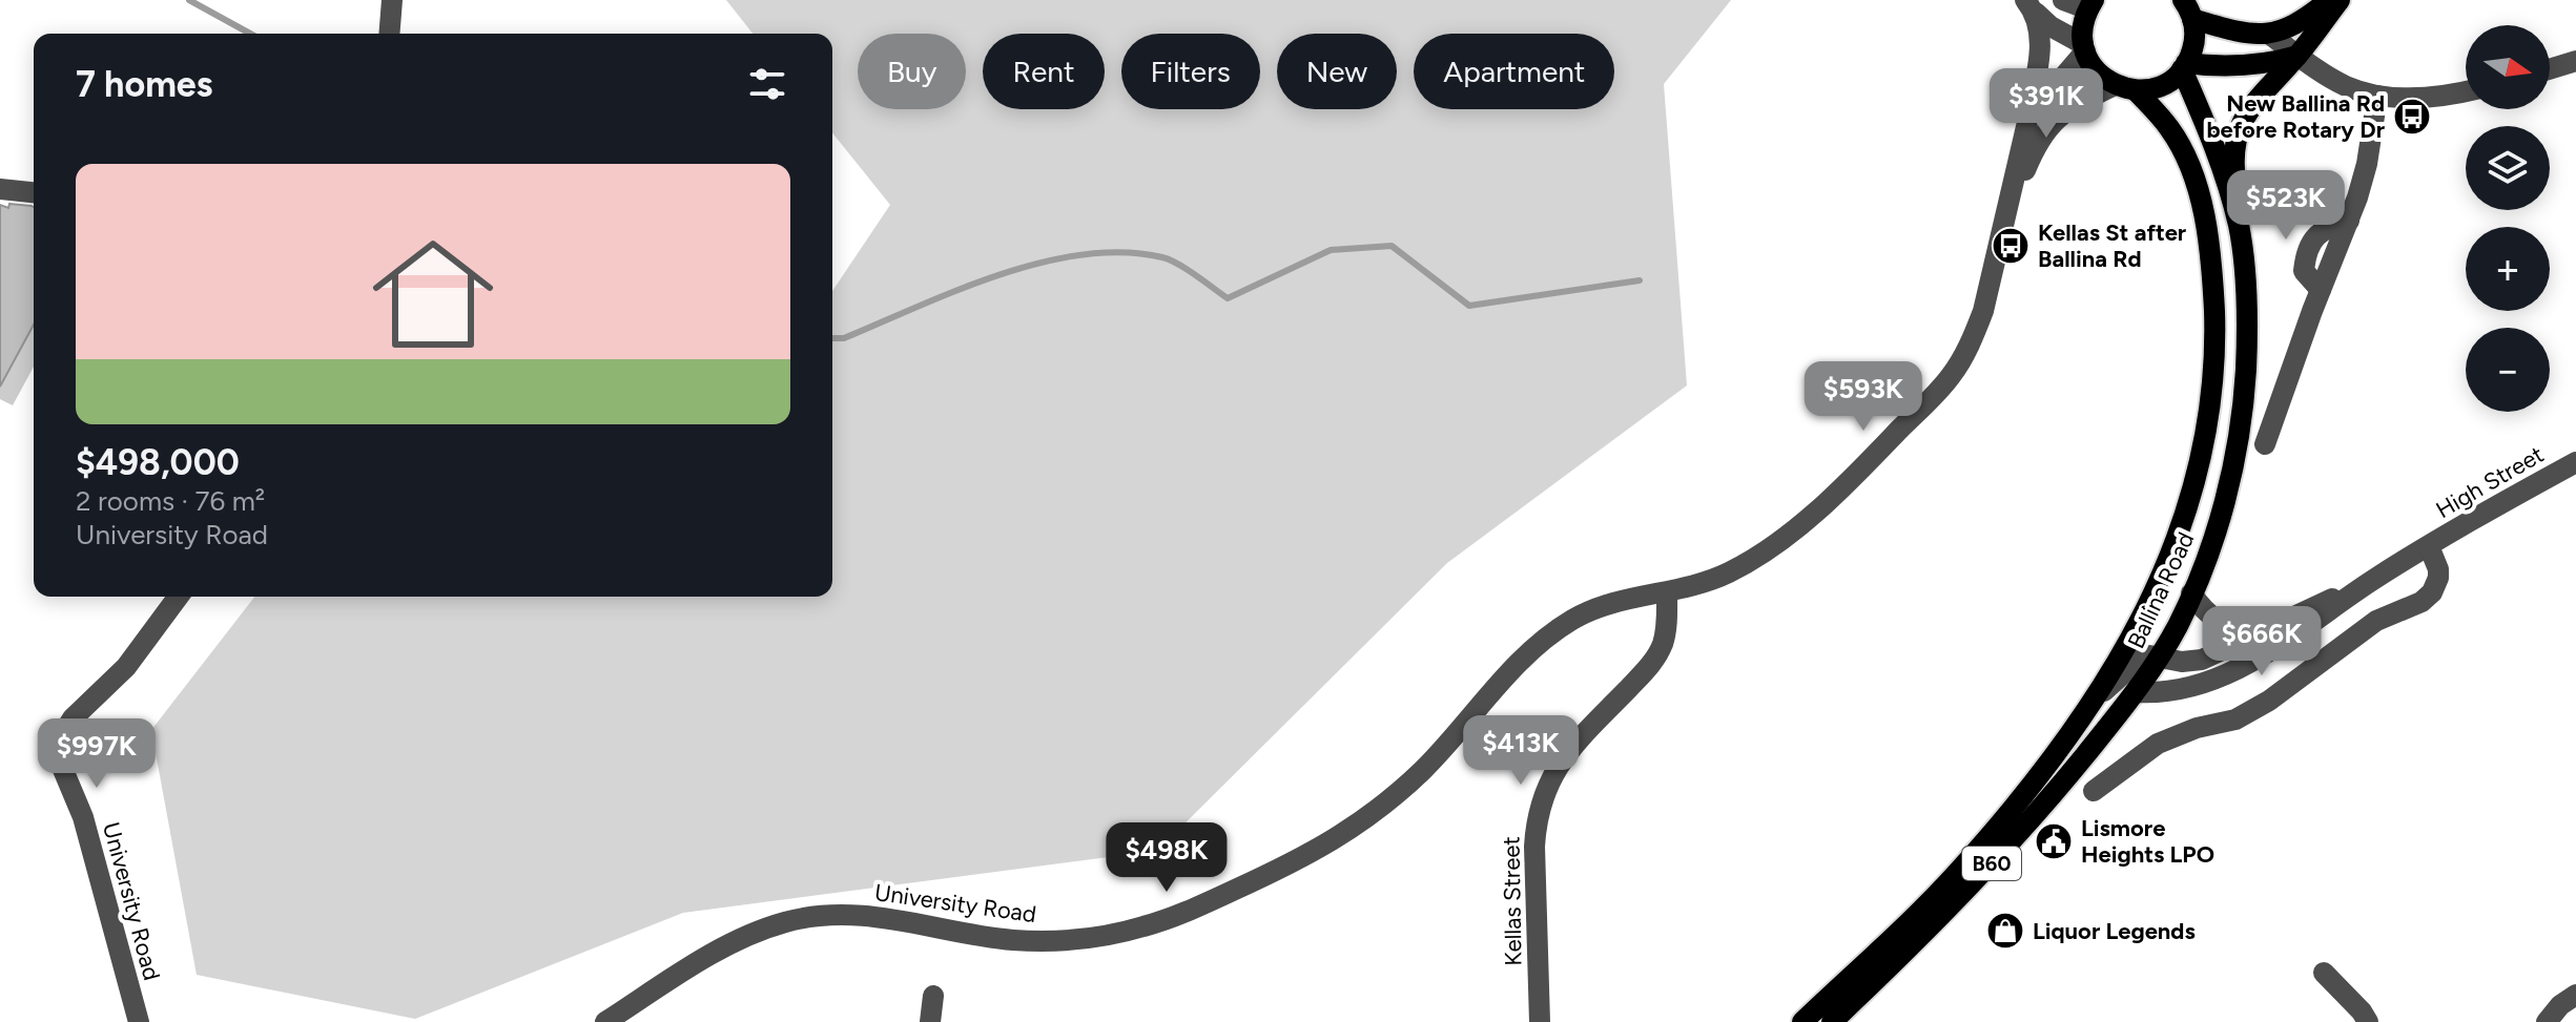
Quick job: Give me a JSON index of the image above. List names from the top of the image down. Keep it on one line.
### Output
{"streets":{"main road":["Ballina Road","B60"],"street":["High Street","University Road","Kellas Street"]},"crossings":[["University Road","Kellas Street"]],"places":{"bus stop":["New Ballina Rd before Rotary Dr","Kellas St after Ballina Rd"],"public building":["Lismore Heights LPO"],"shop":["Liquor Legends"]},"north":"right","page":{"map_buttons":["+","−"],"chip":["Buy","Rent","Filters","New","Apartment"],"heading":"7 homes","price":["$391K","$523K","$593K","$666K","$413K","$997K","$498K"],"list":[{"name":"$498,000","note":"2 rooms · 76 m² · University Road"}]}}
